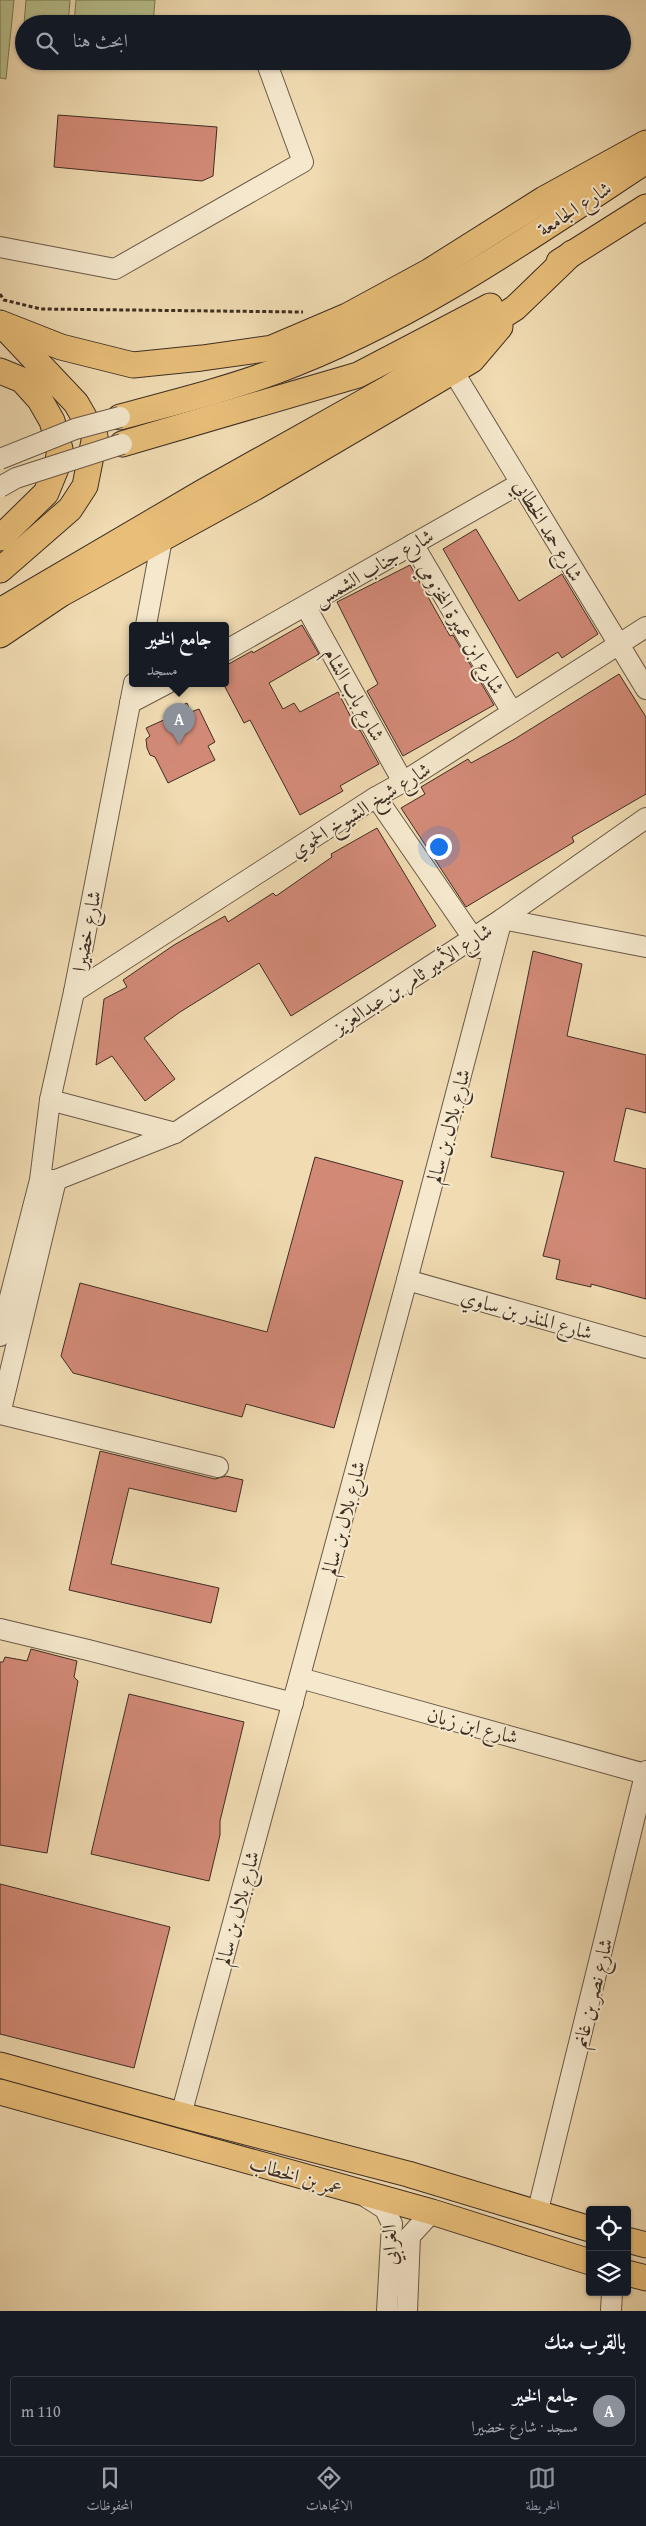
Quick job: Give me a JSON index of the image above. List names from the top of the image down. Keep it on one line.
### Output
{"streets":{"main road":["شارع الجامعة","عمر بن الخطاب"],"street":["شارع حمد الخطابي","شارع جناب الشمس","شارع ابن عميرة المخزومي","شارع باب الشام","شارع شيخ الشيوخ الحموي","شارع خضيرا","شارع الأمير ثامر بن عبدالعزيز","شارع بلال بن سالم","شارع المنذر بن ساوي","شارع ابن زيان","شارع نصر بن غانم","الغرابي"]},"crossings":[["شارع حمد الخطابي","شارع جناب الشمس"],["شارع حمد الخطابي","شارع شيخ الشيوخ الحموي"],["شارع جناب الشمس","شارع ابن عميرة المخزومي"],["شارع جناب الشمس","شارع باب الشام"],["شارع ابن عميرة المخزومي","شارع شيخ الشيوخ الحموي"],["شارع باب الشام","شارع شيخ الشيوخ الحموي"],["شارع شيخ الشيوخ الحموي","شارع خضيرا"],["شارع خضيرا","شارع الأمير ثامر بن عبدالعزيز"],["شارع الأمير ثامر بن عبدالعزيز","شارع بلال بن سالم"],["شارع بلال بن سالم","شارع المنذر بن ساوي"],["شارع بلال بن سالم","شارع ابن زيان"],["شارع ابن زيان","شارع نصر بن غانم"],["عمر بن الخطاب","الغرابي"]],"page":{"search":"ابحث هنا","popup":["جامع الخير","مسجد"],"pins":"A","heading":"بالقرب منك","list":[{"mark":"A","name":"جامع الخير","note":"مسجد · شارع خضيرا","value":"110 m"}],"nav":["الخريطة","الاتجاهات","المحفوظات"]}}
